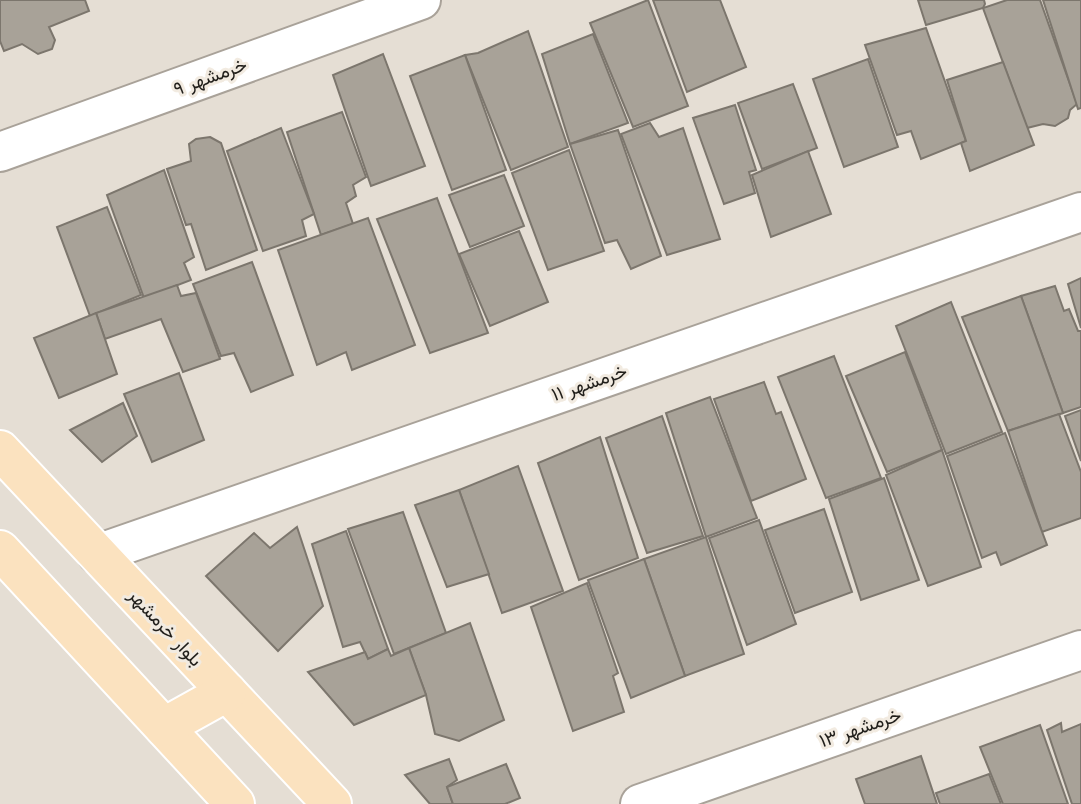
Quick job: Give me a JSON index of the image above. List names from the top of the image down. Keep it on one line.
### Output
{"streets":{"main road":["بلوار خرمشهر"],"street":["خرمشهر ۹","خرمشهر ۱۱","خرمشهر ۱۳"]},"crossings":[["خرمشهر ۱۱","بلوار خرمشهر"]]}
